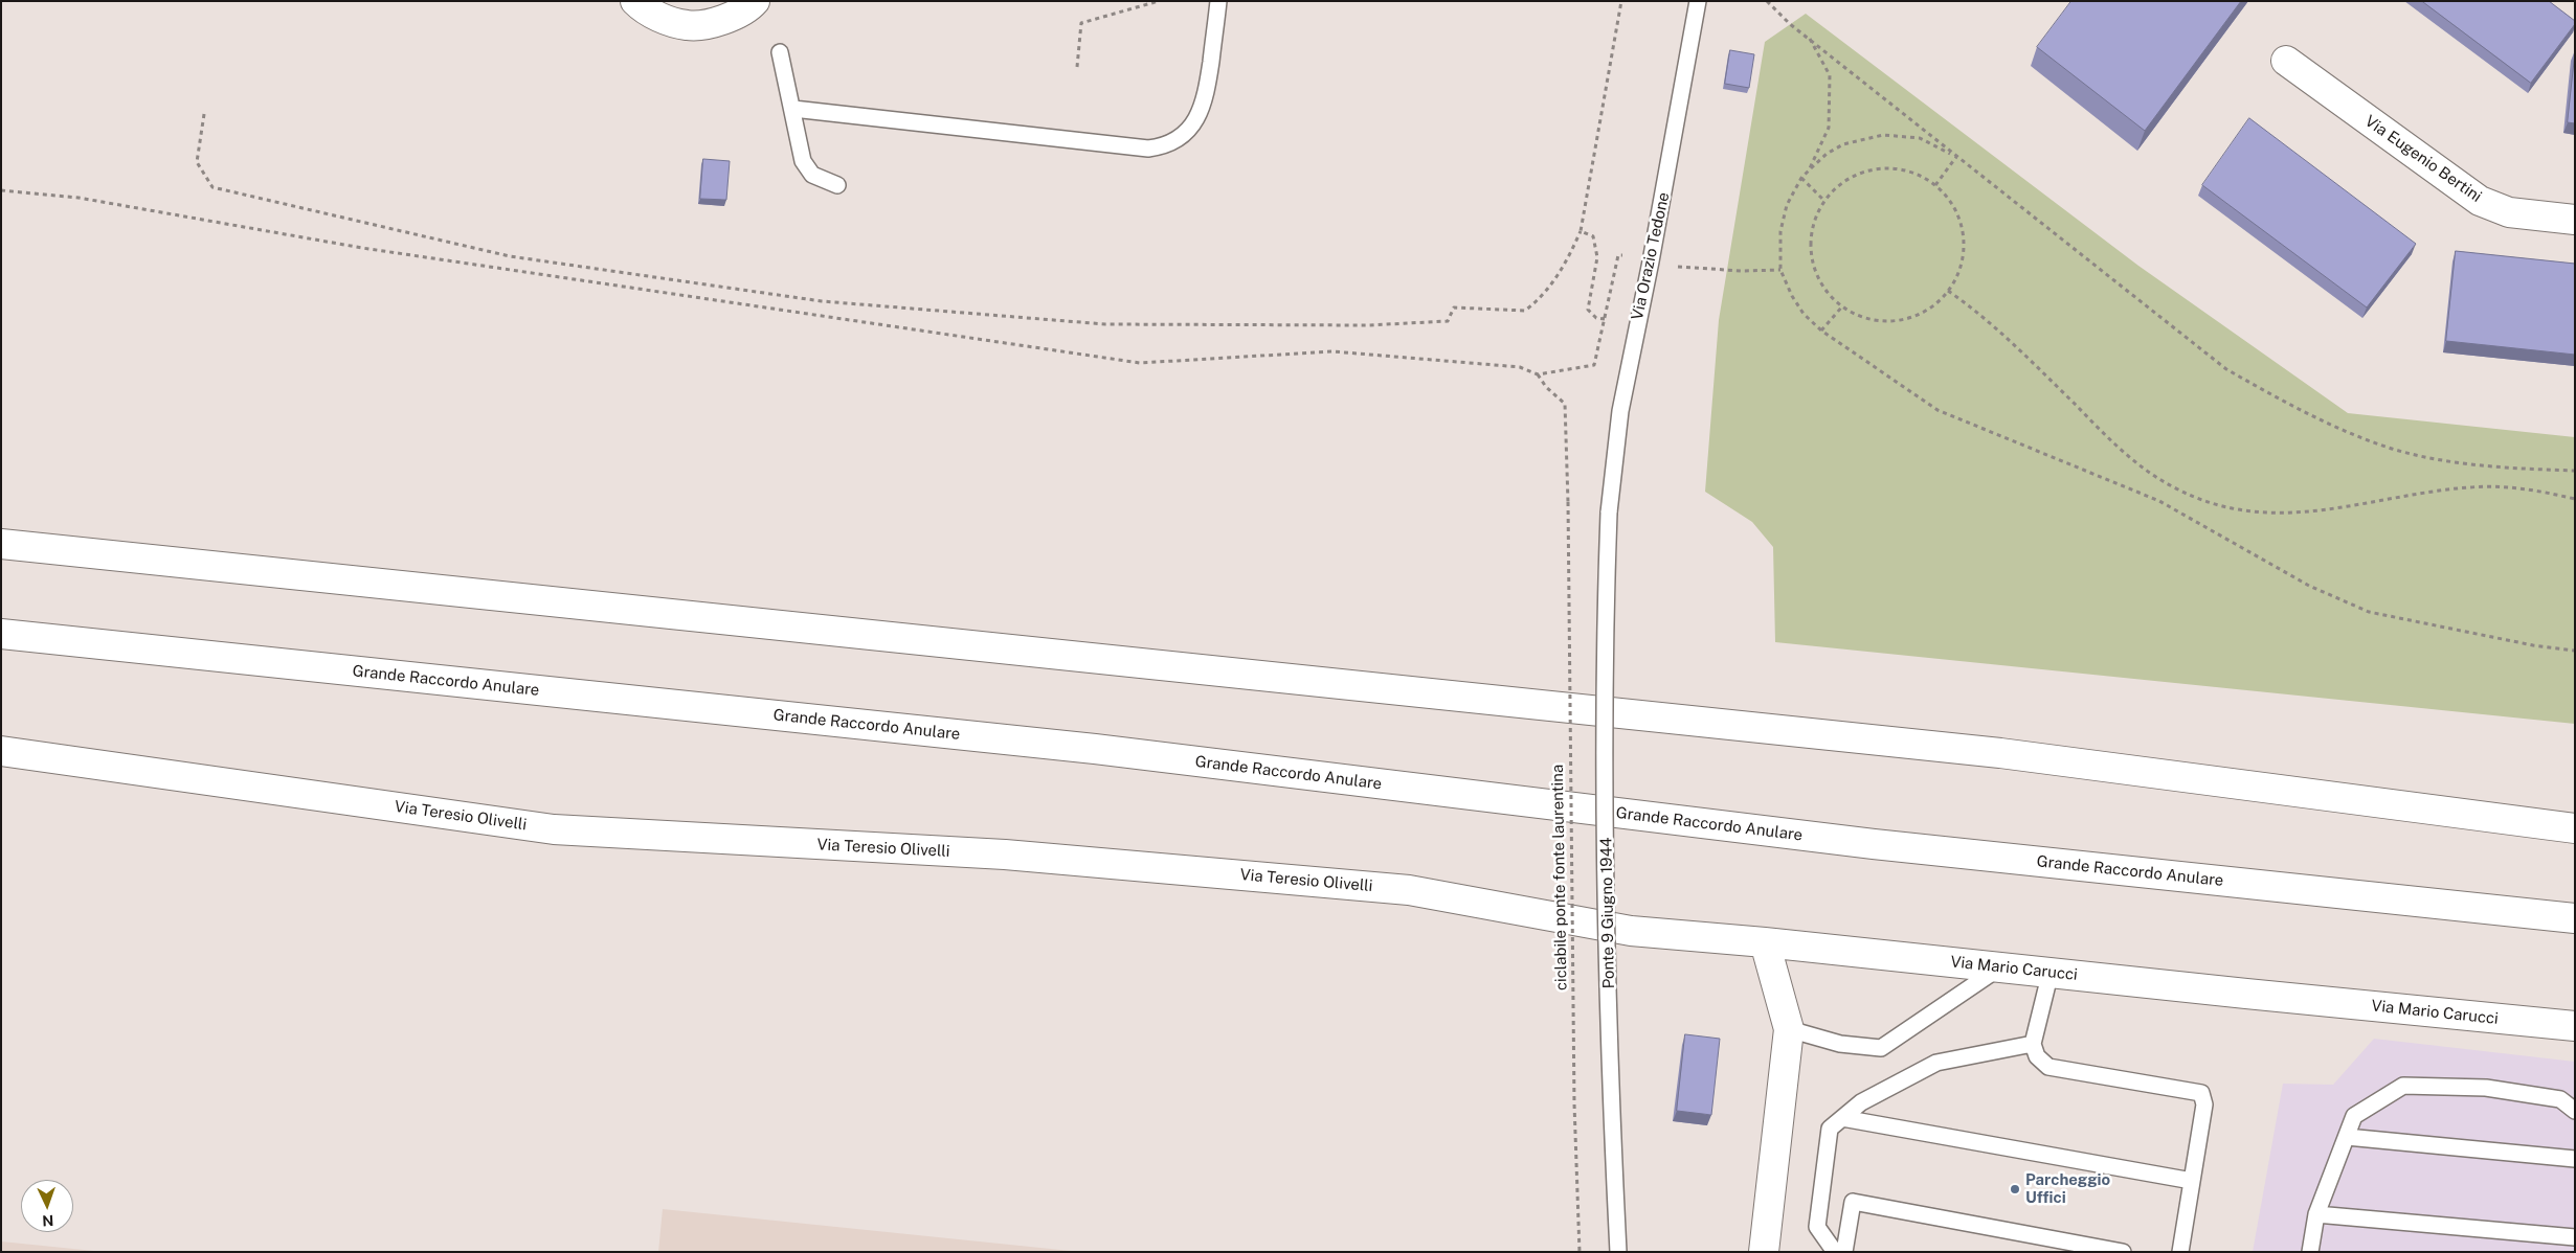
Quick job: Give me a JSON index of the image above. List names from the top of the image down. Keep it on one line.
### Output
{"streets":{"main road":["Via Eugenio Bertini","Grande Raccordo Anulare","Via Teresio Olivelli","Via Mario Carucci"],"lane":["Via Orazio Tedone","Ponte 9 Giugno 1944"],"path":["ciclabile ponte fonte laurentina"]},"crossings":[["Via Orazio Tedone","Ponte 9 Giugno 1944"],["Via Teresio Olivelli","Via Mario Carucci"]],"places":["Parcheggio Uffici"],"north":"bottom"}
